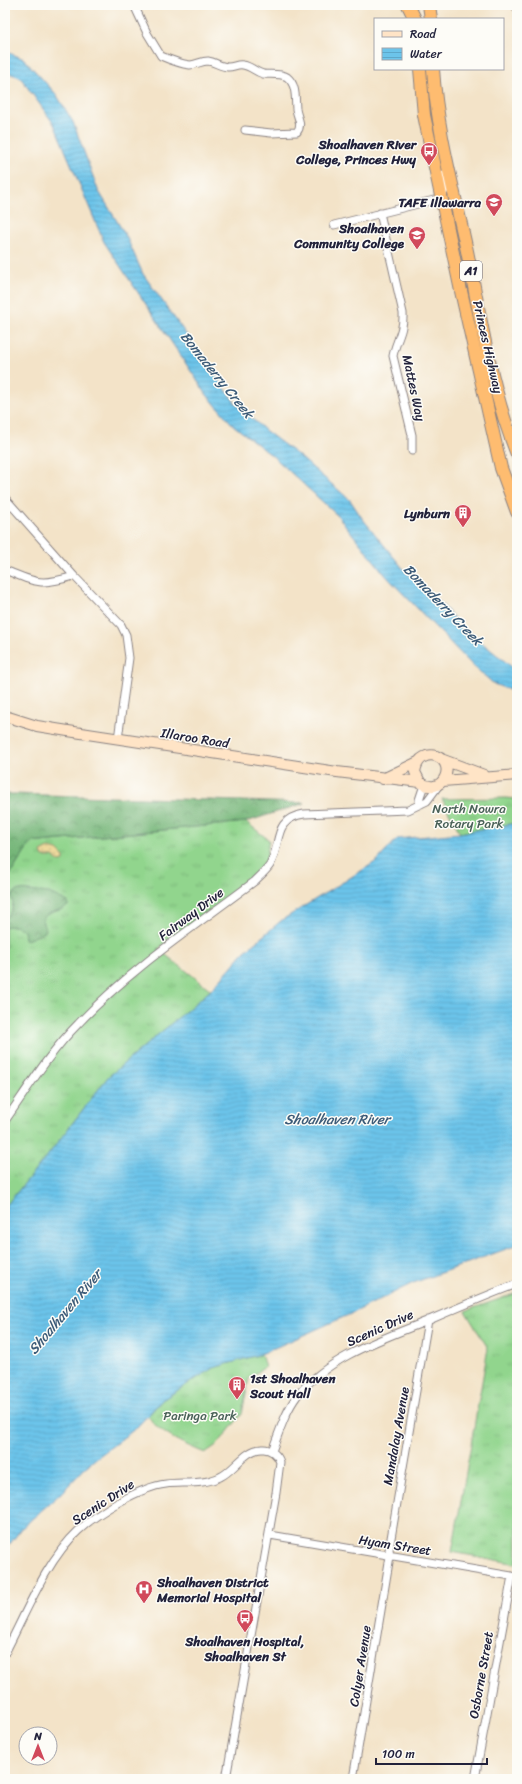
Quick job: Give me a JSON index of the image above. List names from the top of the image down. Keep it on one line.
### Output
{"streets":{"highway":["A1","Princes Highway"],"main road":["Illaroo Road"],"street":["Mattes Way","Fairway Drive","Scenic Drive","Mandalay Avenue","Hyam Street","Colyer Avenue","Osborne Street"]},"crossings":[["Illaroo Road","Fairway Drive"],["Scenic Drive","Mandalay Avenue"],["Mandalay Avenue","Hyam Street"],["Mandalay Avenue","Colyer Avenue"],["Hyam Street","Colyer Avenue"],["Hyam Street","Osborne Street"]],"water":["Bomaderry Creek","Shoalhaven River"],"parks":["North Nowra Rotary Park","Paringa Park"],"places":{"bus stop":["Shoalhaven River College, Princes Hwy","Shoalhaven Hospital, Shoalhaven St"],"school or university":["TAFE Illawarra","Shoalhaven Community College"],"building":["Lynburn","1st Shoalhaven Scout Hall"],"hospital":["Shoalhaven District Memorial Hospital"]},"legend":["Road","Water"],"scale_bar":"100 m","north":"top"}
